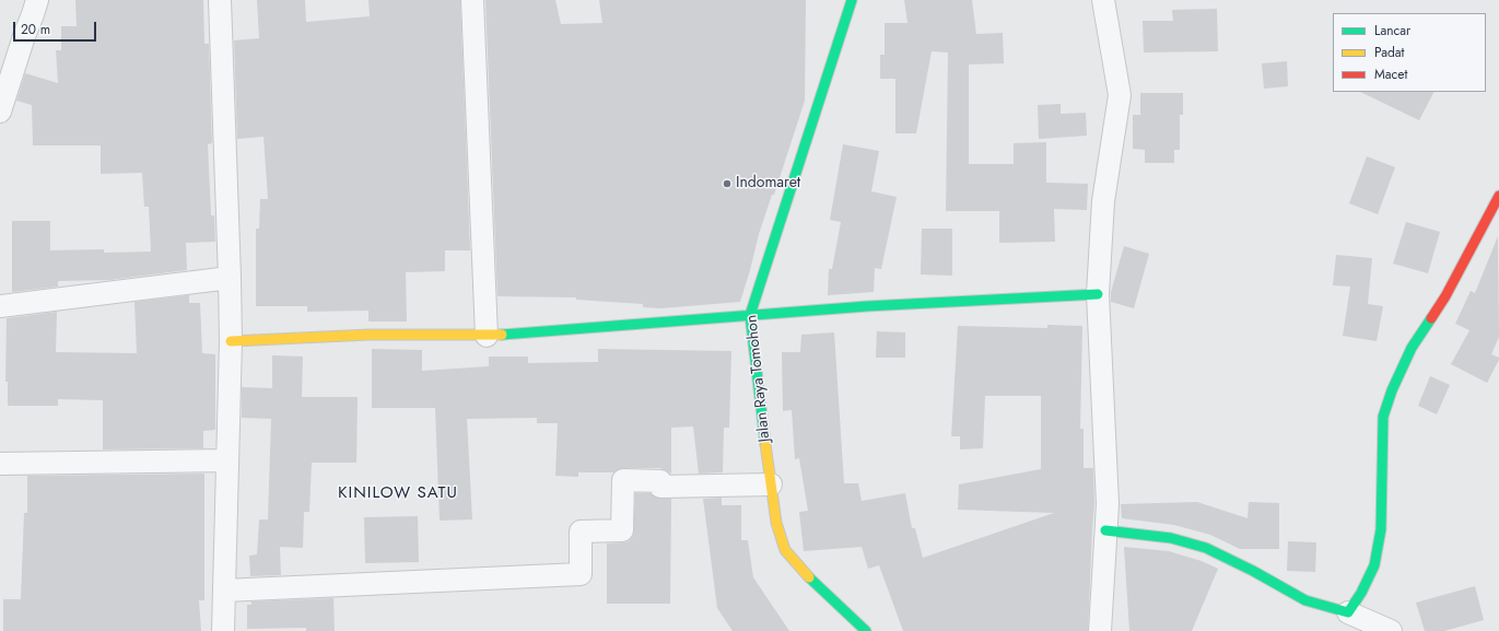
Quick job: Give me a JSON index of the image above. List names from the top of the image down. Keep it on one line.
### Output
{"streets":{"main road":["Jalan Raya Tomohon"]},"districts":["KINILOW SATU"],"places":["Indomaret"],"legend":["Lancar","Padat","Macet"],"scale_bar":"20 m"}
